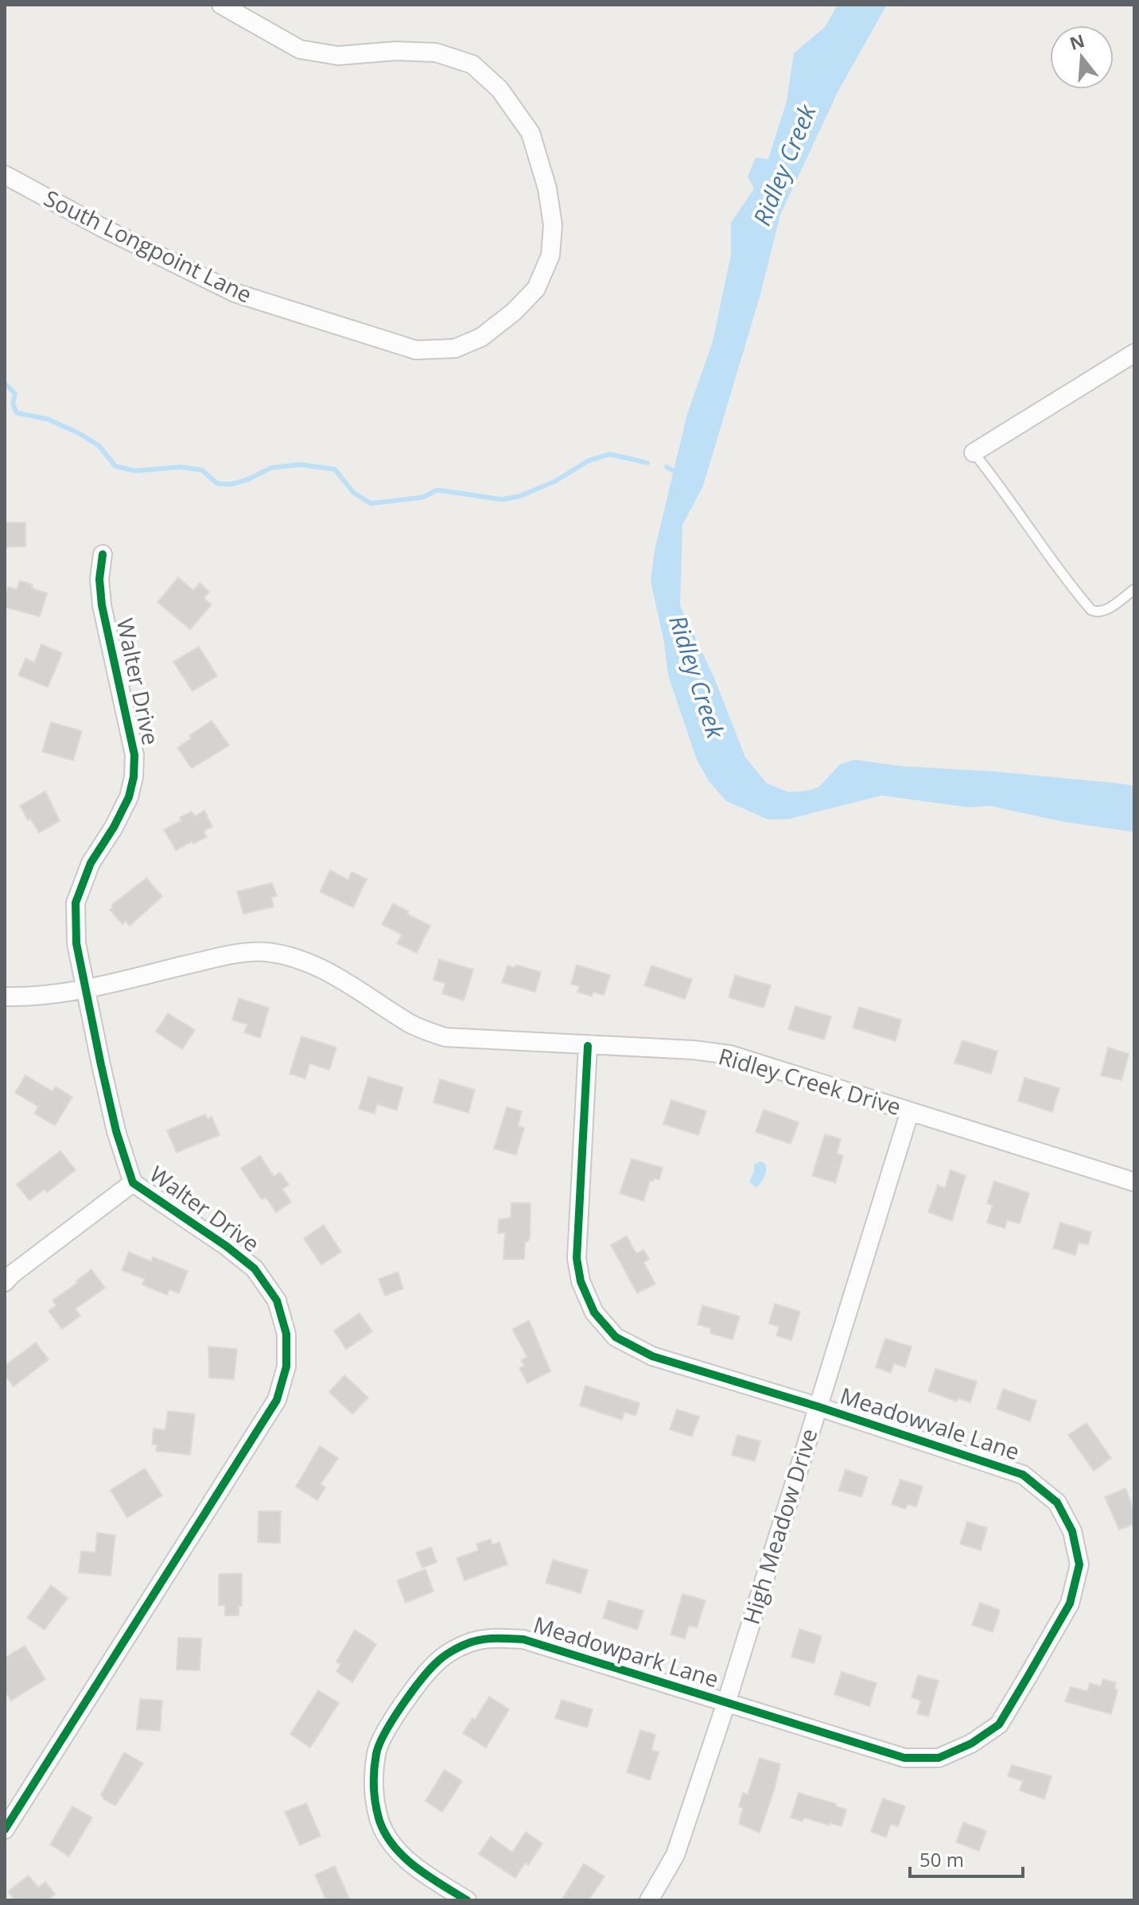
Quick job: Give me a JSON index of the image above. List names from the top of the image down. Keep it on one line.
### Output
{"streets":{"street":["South Longpoint Lane","Walter Drive","Ridley Creek Drive","Meadowvale Lane","High Meadow Drive","Meadowpark Lane"]},"crossings":[["Walter Drive","Ridley Creek Drive"],["Ridley Creek Drive","Meadowvale Lane"],["Ridley Creek Drive","High Meadow Drive"],["Meadowvale Lane","High Meadow Drive"],["Meadowvale Lane","Meadowpark Lane"],["High Meadow Drive","Meadowpark Lane"]],"water":["Ridley Creek"],"scale_bar":"50 m","north":"top"}
